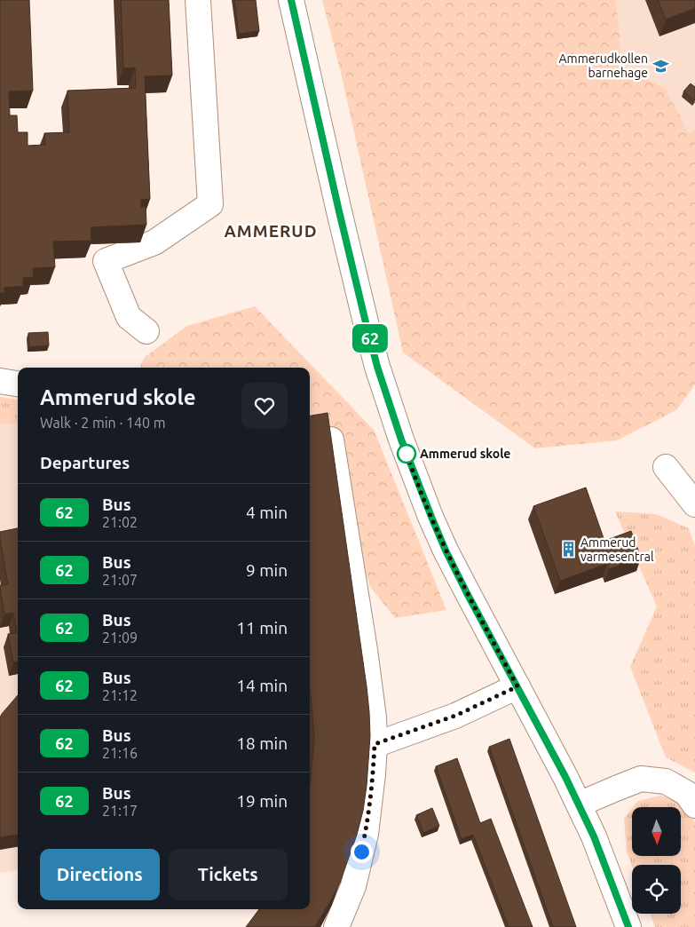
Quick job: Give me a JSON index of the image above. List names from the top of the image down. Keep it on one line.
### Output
{"districts":["AMMERUD"],"places":{"school or university":["Ammerudkollen barnehage"],"other":["Ammerud skole"],"building":["Ammerud varmesentral"]},"lines":["bus line 62"],"north":"bottom","page":{"on_map":"62","heading":[["Ammerud skole","Walk · 2 min · 140 m"],"Departures"],"list":[{"mark":"62","name":"Bus","note":"21:02","value":"4 min"},{"mark":"62","name":"Bus","note":"21:07","value":"9 min"},{"mark":"62","name":"Bus","note":"21:09","value":"11 min"},{"mark":"62","name":"Bus","note":"21:12","value":"14 min"},{"mark":"62","name":"Bus","note":"21:16","value":"18 min"},{"mark":"62","name":"Bus","note":"21:17","value":"19 min"}],"buttons":["Directions","Tickets"]}}
